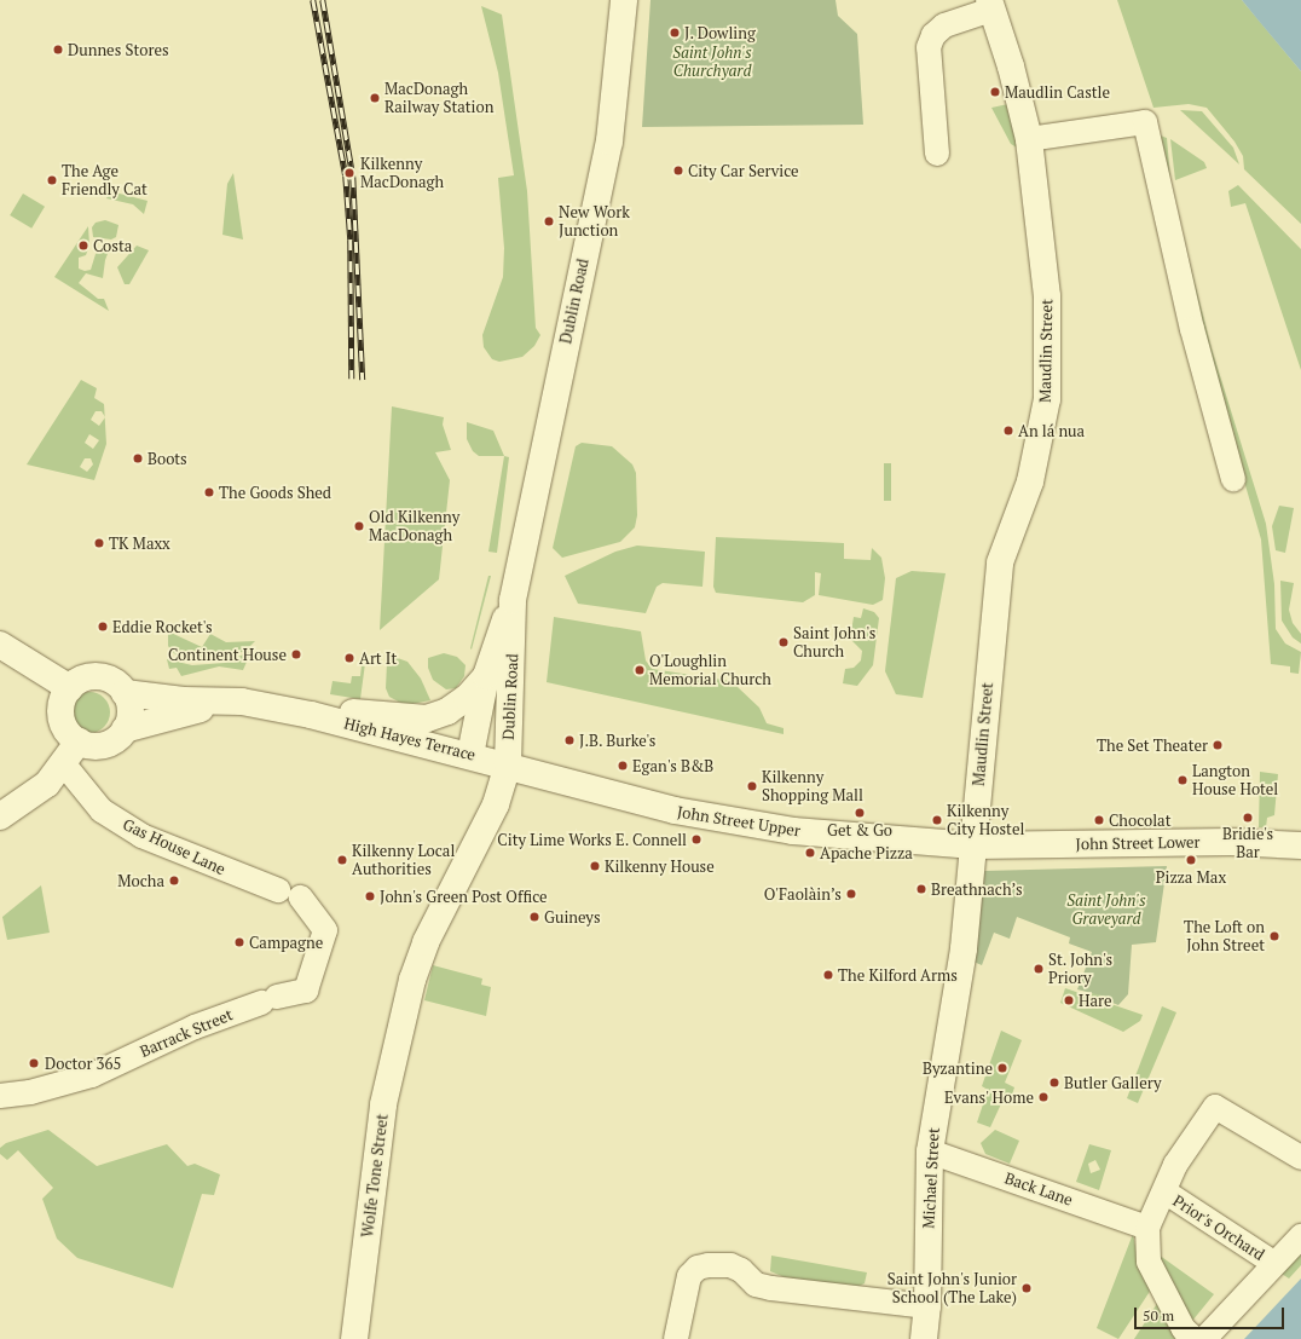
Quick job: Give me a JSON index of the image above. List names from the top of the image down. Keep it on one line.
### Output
{"streets":{"main road":["Dublin Road","Maudlin Street","High Hayes Terrace","John Street Upper","John Street Lower","Wolfe Tone Street","Michael Street"],"street":["Gas House Lane","Barrack Street","Back Lane","Prior's Orchard"]},"crossings":[["Dublin Road","High Hayes Terrace"],["Dublin Road","John Street Upper"],["Dublin Road","Wolfe Tone Street"],["Maudlin Street","John Street Upper"],["Maudlin Street","John Street Lower"],["Maudlin Street","Michael Street"],["High Hayes Terrace","John Street Upper"],["John Street Upper","John Street Lower"],["John Street Upper","Michael Street"],["John Street Lower","Michael Street"],["Michael Street","Back Lane"],["Back Lane","Prior's Orchard"]],"parks":["Saint John's Churchyard","Saint John's Graveyard"],"places":["J. Dowling","Dunnes Stores","Maudlin Castle","MacDonagh Railway Station","City Car Service","Kilkenny MacDonagh","The Age Friendly Cat","New Work Junction","Costa","An lá nua","Boots","The Goods Shed","Old Kilkenny MacDonagh","TK Maxx","Eddie Rocket's","Saint John's Church","Continent House","Art It","O'Loughlin Memorial Church","J.B. Burke's","The Set Theater","Egan's B&B","Langton House Hotel","Kilkenny Shopping Mall","Get & Go","Bridie's Bar","Kilkenny City Hostel","Chocolat","City Lime Works E. Connell","Apache Pizza","Kilkenny Local Authorities","Pizza Max","Kilkenny House","Mocha","Breathnach’s","O'Faolàin’s","John's Green Post Office","Guineys","The Loft on John Street","Campagne","St. John's Priory","The Kilford Arms","Hare","Doctor 365","Byzantine","Butler Gallery","Evans' Home","Saint John's Junior School (The Lake)"],"scale_bar":"50 m"}
